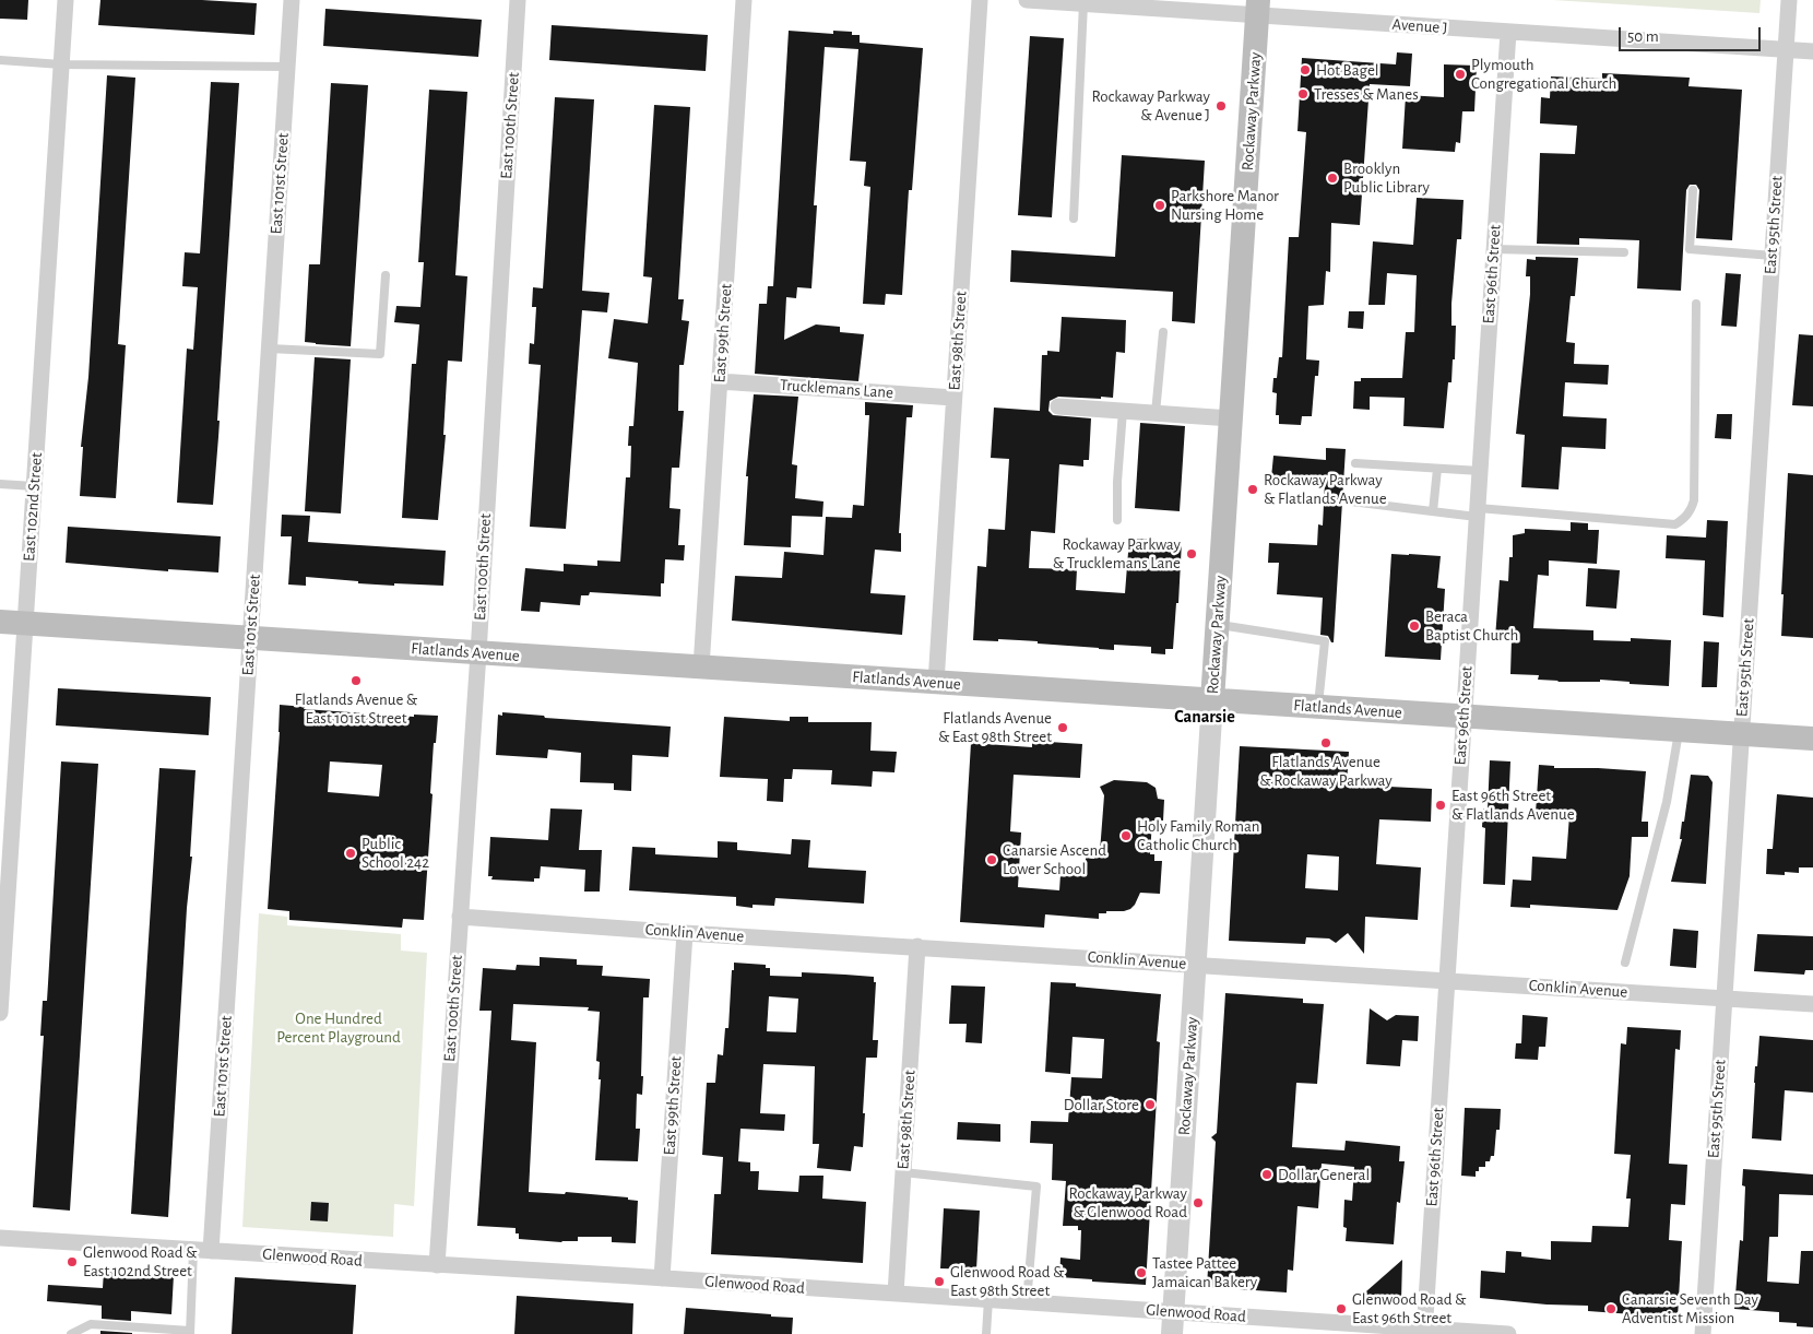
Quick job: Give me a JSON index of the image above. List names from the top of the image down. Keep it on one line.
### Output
{"streets":{"main road":["Rockaway Parkway","Flatlands Avenue"],"street":["Avenue J","East 100th Street","East 101st Street","East 95th Street","East 96th Street","East 99th Street","East 98th Street","Trucklemans Lane","East 102nd Street","Conklin Avenue","Glenwood Road"]},"crossings":[["Avenue J","Rockaway Parkway"],["Avenue J","East 95th Street"],["Avenue J","East 96th Street"],["Rockaway Parkway","Flatlands Avenue"],["Rockaway Parkway","Conklin Avenue"],["Rockaway Parkway","Glenwood Road"],["East 100th Street","Flatlands Avenue"],["East 100th Street","Conklin Avenue"],["East 100th Street","Glenwood Road"],["East 101st Street","Flatlands Avenue"],["East 101st Street","Glenwood Road"],["East 95th Street","Flatlands Avenue"],["East 95th Street","Conklin Avenue"],["East 96th Street","Flatlands Avenue"],["East 96th Street","Conklin Avenue"],["East 96th Street","Glenwood Road"],["East 99th Street","Trucklemans Lane"],["East 99th Street","Flatlands Avenue"],["East 99th Street","Conklin Avenue"],["East 99th Street","Glenwood Road"],["East 98th Street","Trucklemans Lane"],["East 98th Street","Flatlands Avenue"],["East 98th Street","Conklin Avenue"],["East 98th Street","Glenwood Road"],["East 102nd Street","Flatlands Avenue"]],"districts":["Canarsie"],"parks":["One Hundred Percent Playground"],"places":["Hot Bagel","Plymouth Congregational Church","Tresses & Manes","Rockaway Parkway & Avenue J","Brooklyn Public Library","Parkshore Manor Nursing Home","Rockaway Parkway & Flatlands Avenue","Rockaway Parkway & Trucklemans Lane","Beraca Baptist Church","Flatlands Avenue & East 101st Street","Flatlands Avenue & East 98th Street","Flatlands Avenue & Rockaway Parkway","East 96th Street & Flatlands Avenue","Holy Family Roman Catholic Church","Public School 242","Canarsie Ascend Lower School","Dollar Store","Dollar General","Rockaway Parkway & Glenwood Road","Glenwood Road & East 102nd Street","Tastee Pattee Jamaican Bakery","Glenwood Road & East 98th Street","Glenwood Road & East 96th Street","Canarsie Seventh Day Adventist Mission"],"scale_bar":"50 m"}
